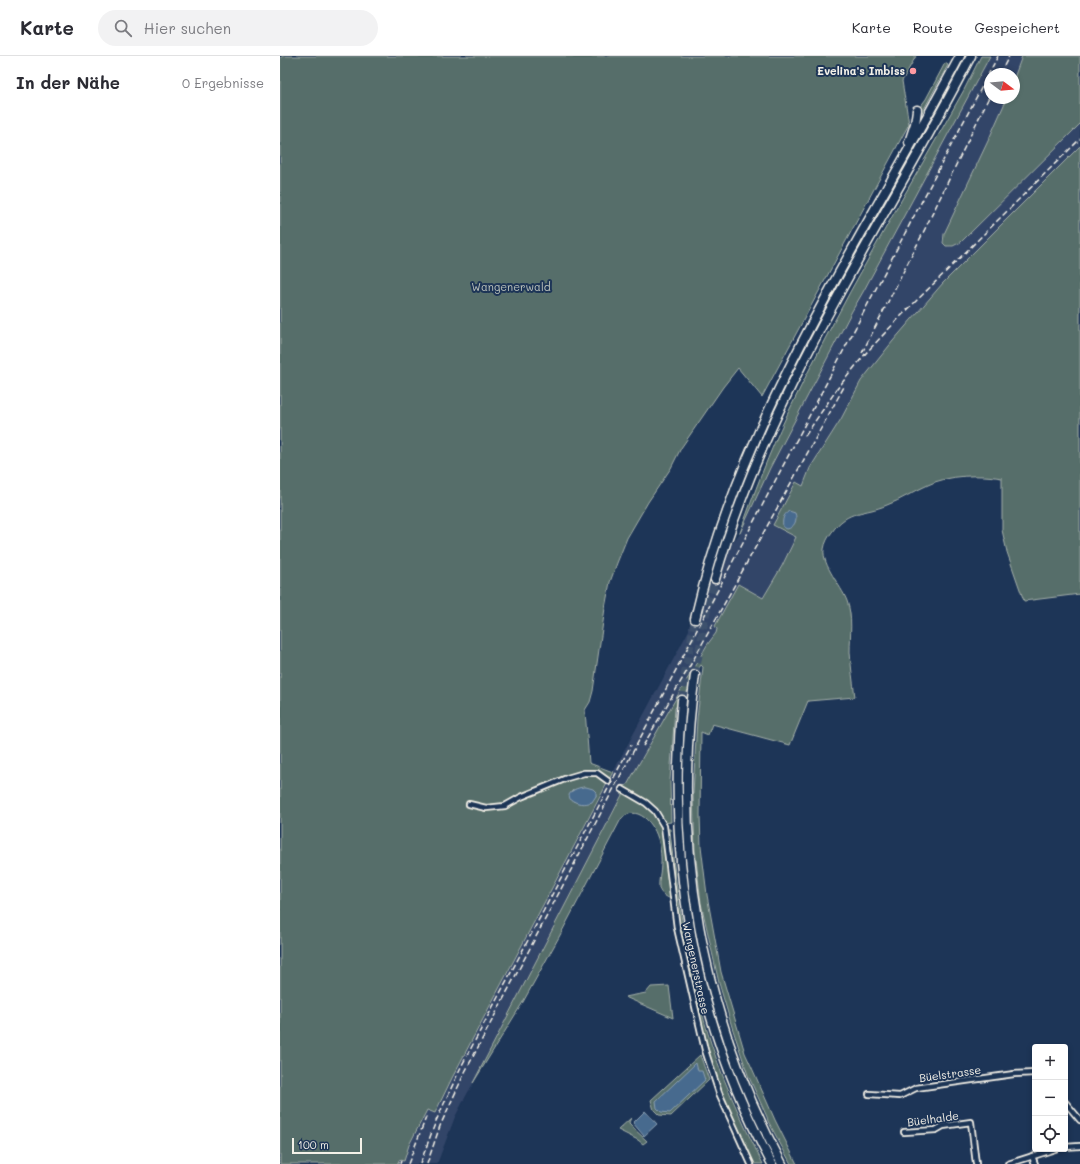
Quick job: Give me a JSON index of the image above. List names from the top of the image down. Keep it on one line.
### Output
{"streets":{"street":["Wangenerstrasse","Büelstrasse","Büelhalde"]},"parks":["Wangenerwald"],"places":["Evelina's Imbiss"],"scale_bar":"100 m","north":"right","page":{"header":"Karte","search":"Hier suchen","nav":["Karte","Route","Gespeichert"],"heading":["In der Nähe","0 Ergebnisse"],"map_buttons":["+","−"],"scale":"100 m"}}
